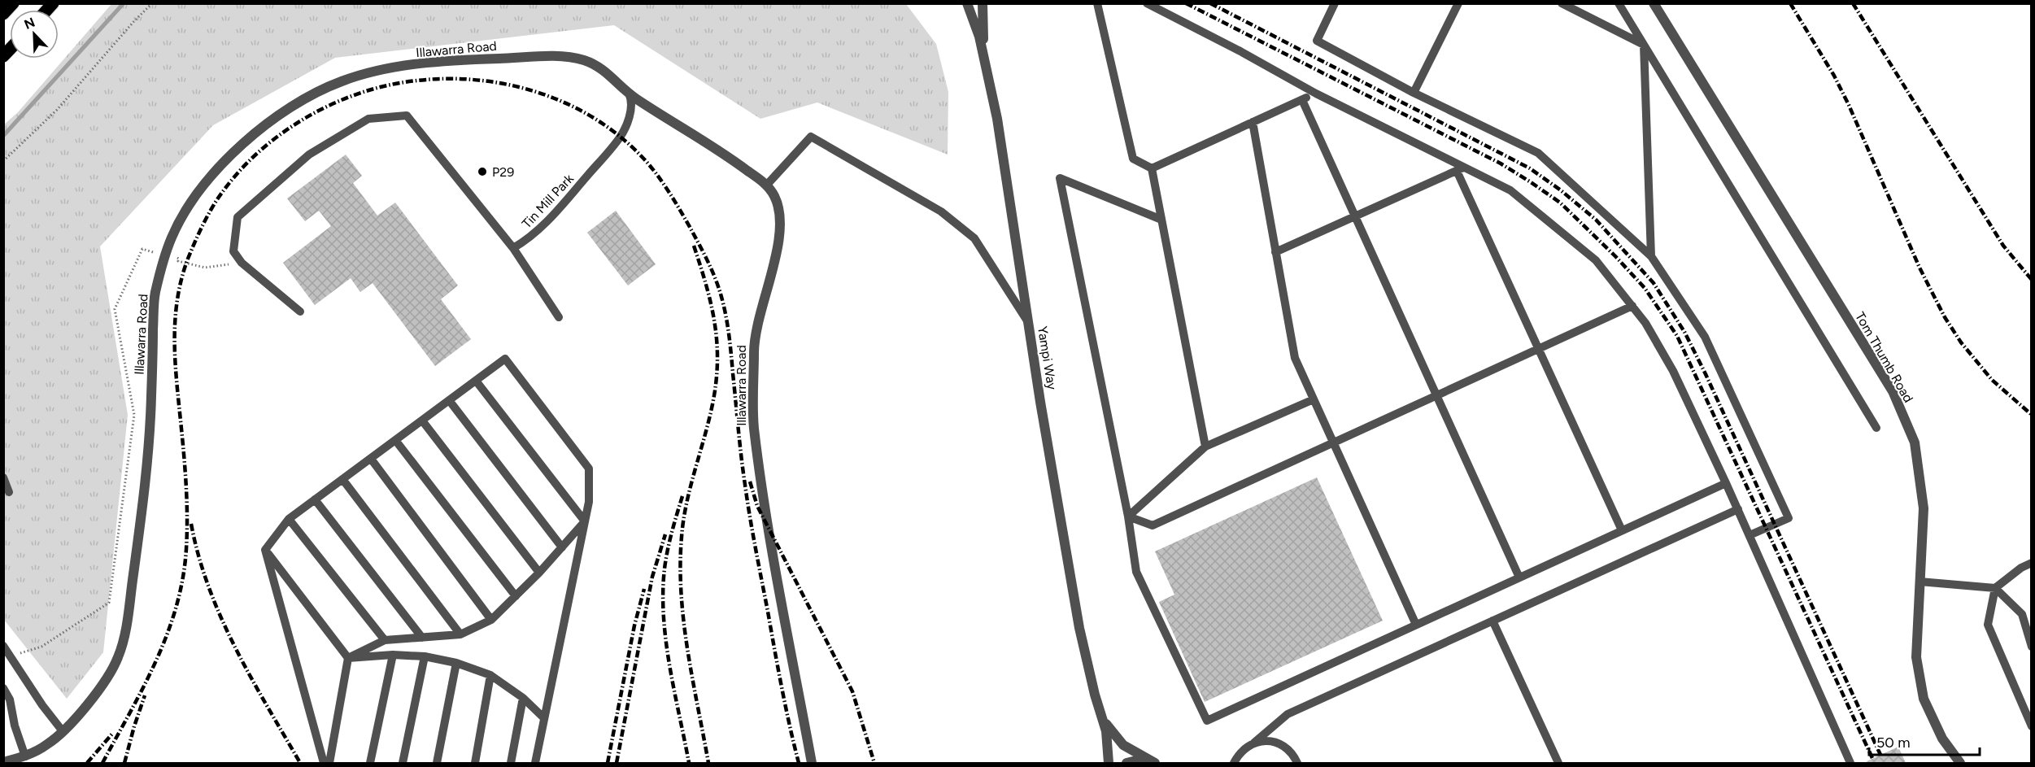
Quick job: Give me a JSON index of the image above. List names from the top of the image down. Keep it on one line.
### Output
{"streets":{"street":["Illawarra Road","Tom Thumb Road","Yampi Way"],"lane":["Tin Mill Park"]},"crossings":[["Illawarra Road","Tin Mill Park"]],"places":["P29"],"scale_bar":"50 m","north":"top left"}
